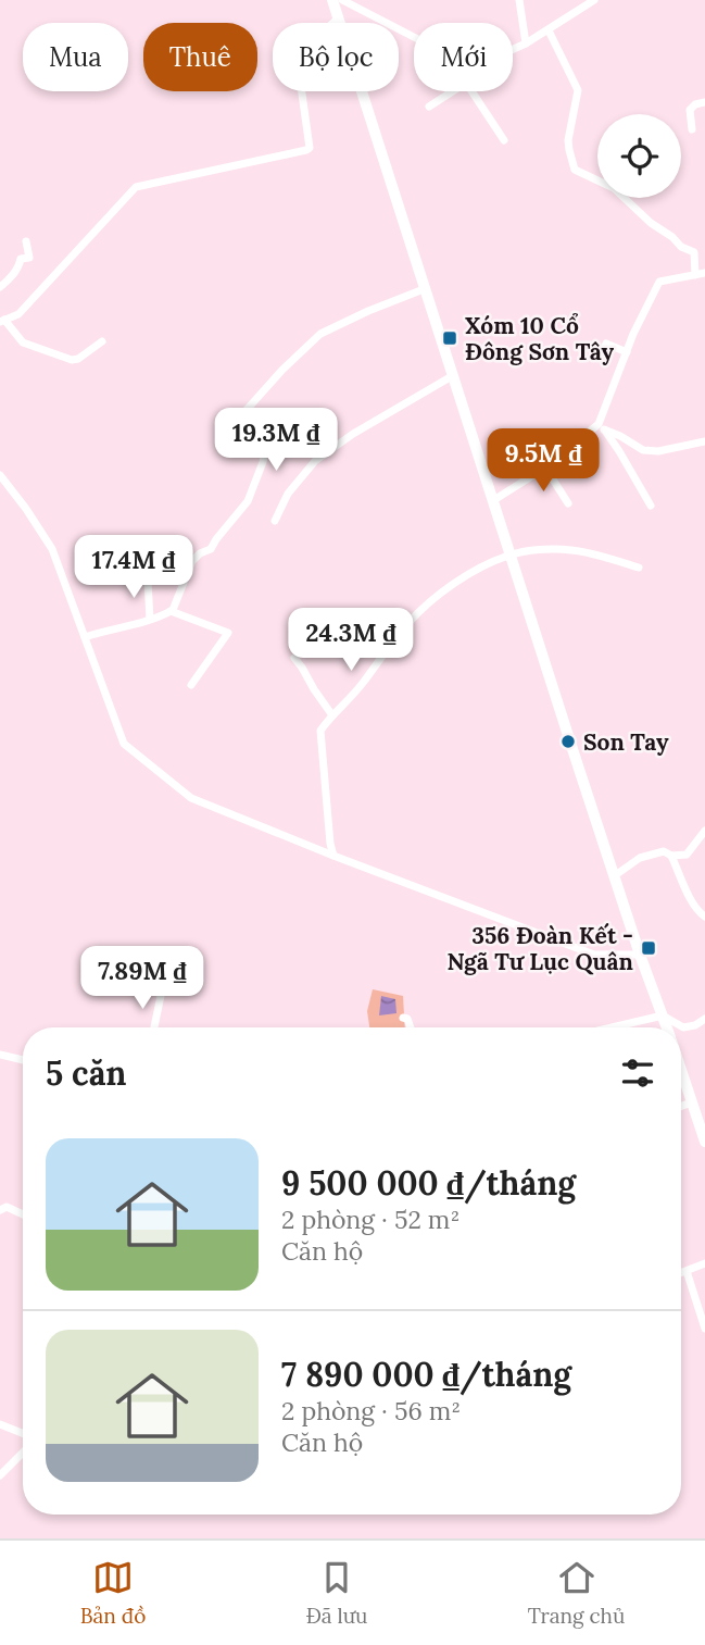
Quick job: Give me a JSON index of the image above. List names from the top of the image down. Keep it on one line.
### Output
{"places":{"transit":["Xóm 10 Cổ Đông Sơn Tây","356 Đoàn Kết - Ngã Tư Lục Quân"],"other":["Son Tay"]},"page":{"chip":["Mua","Thuê","Bộ lọc","Mới"],"price":["19.3M ₫","9.5M ₫","17.4M ₫","24.3M ₫","7.89M ₫"],"heading":"5 căn","list":[{"name":"9 500 000 ₫/tháng","note":"2 phòng · 52 m² · Căn hộ"},{"name":"7 890 000 ₫/tháng","note":"2 phòng · 56 m² · Căn hộ"}],"tabs":["Bản đồ","Đã lưu","Trang chủ"]}}
